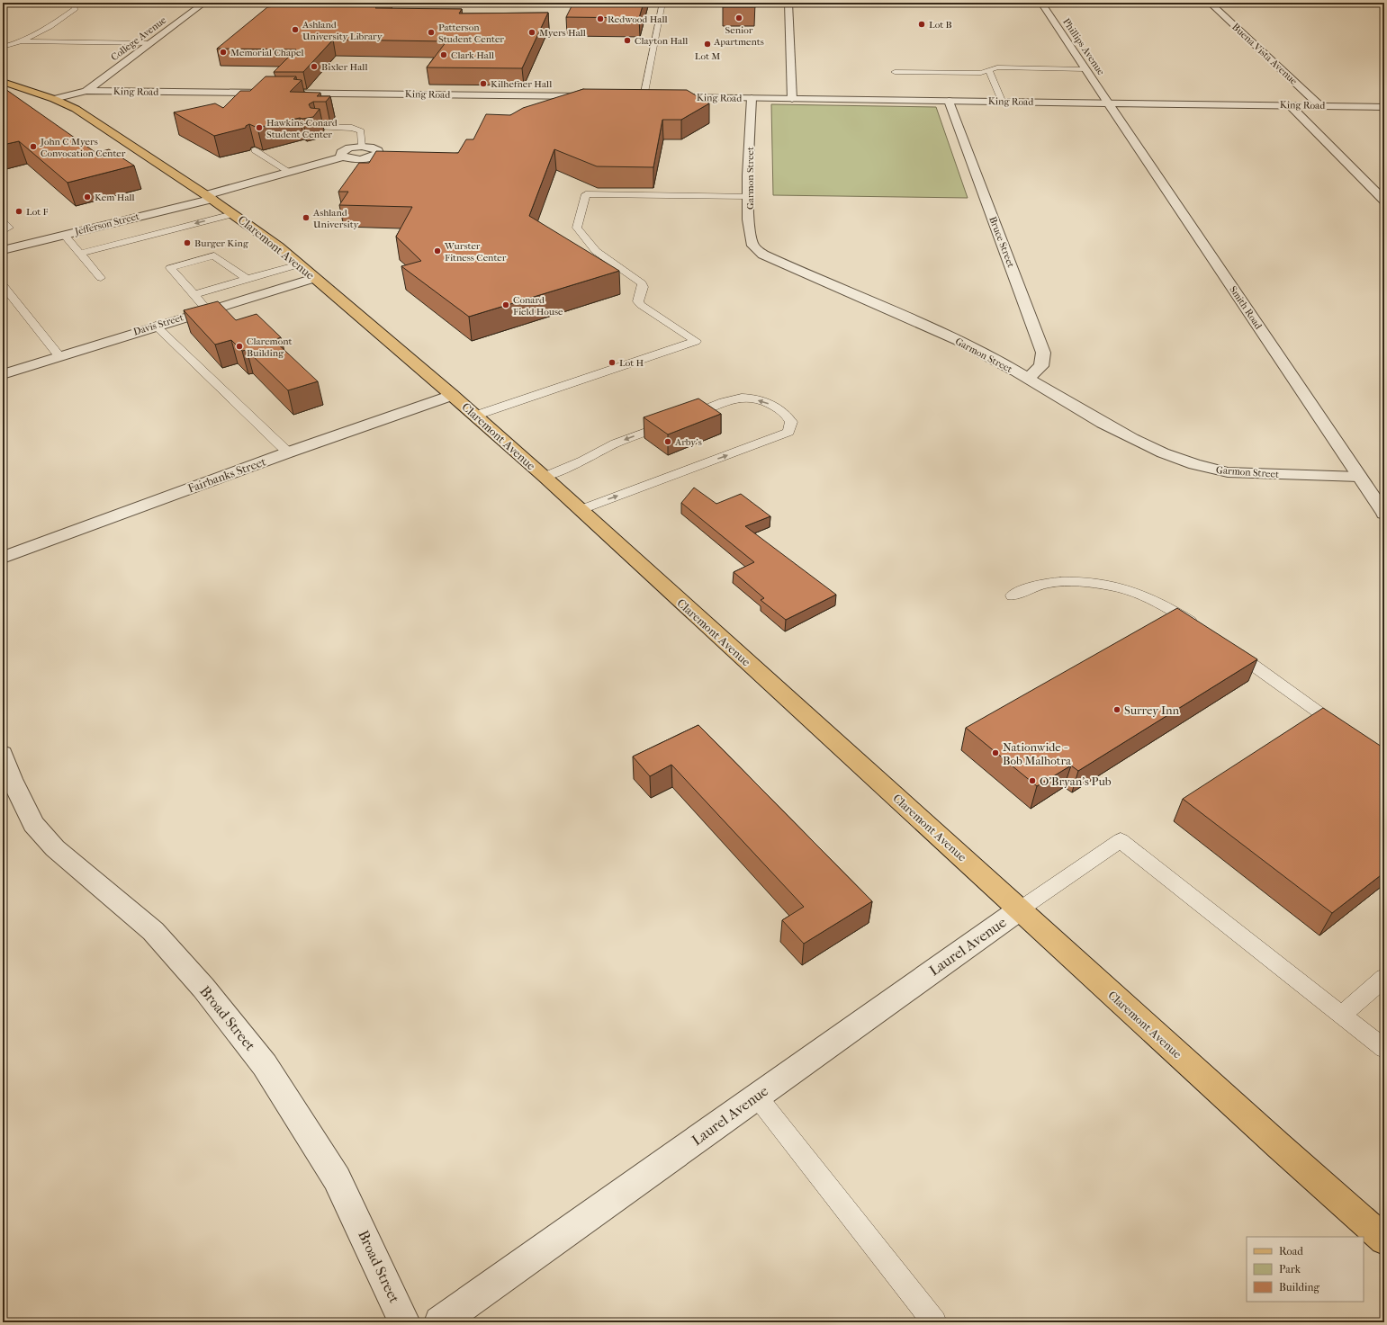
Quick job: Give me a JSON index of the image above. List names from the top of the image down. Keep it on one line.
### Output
{"streets":{"main road":["Claremont Avenue"],"street":["College Avenue","Phillips Avenue","Buena Vista Avenue","King Road","Garmon Street","Jefferson Street","Bruce Street","Smith Road","Davis Street","Fairbanks Street","Laurel Avenue","Broad Street"]},"crossings":[["College Avenue","King Road"],["Phillips Avenue","King Road"],["Phillips Avenue","Smith Road"],["Buena Vista Avenue","King Road"],["King Road","Garmon Street"],["King Road","Bruce Street"],["King Road","Claremont Avenue"],["King Road","Smith Road"],["Garmon Street","Bruce Street"],["Garmon Street","Smith Road"],["Jefferson Street","Claremont Avenue"],["Claremont Avenue","Davis Street"],["Claremont Avenue","Fairbanks Street"],["Claremont Avenue","Laurel Avenue"]],"places":["Senior Apartments","Redwood Hall","Lot B","Ashland University Library","Patterson Student Center","Myers Hall","Clayton Hall","Lot M","Memorial Chapel","Clark Hall","Bixler Hall","Kilhefner Hall","Hawkins-Conard Student Center","John C Myers Convocation Center","Kem Hall","Lot F","Ashland University","Burger King","Wurster Fitness Center","Conard Field House","Claremont Building","Lot H","Arby's","Surrey Inn","Nationwide - Bob Malhotra","O'Bryan's Pub"],"legend":["Road","Park","Building"]}
